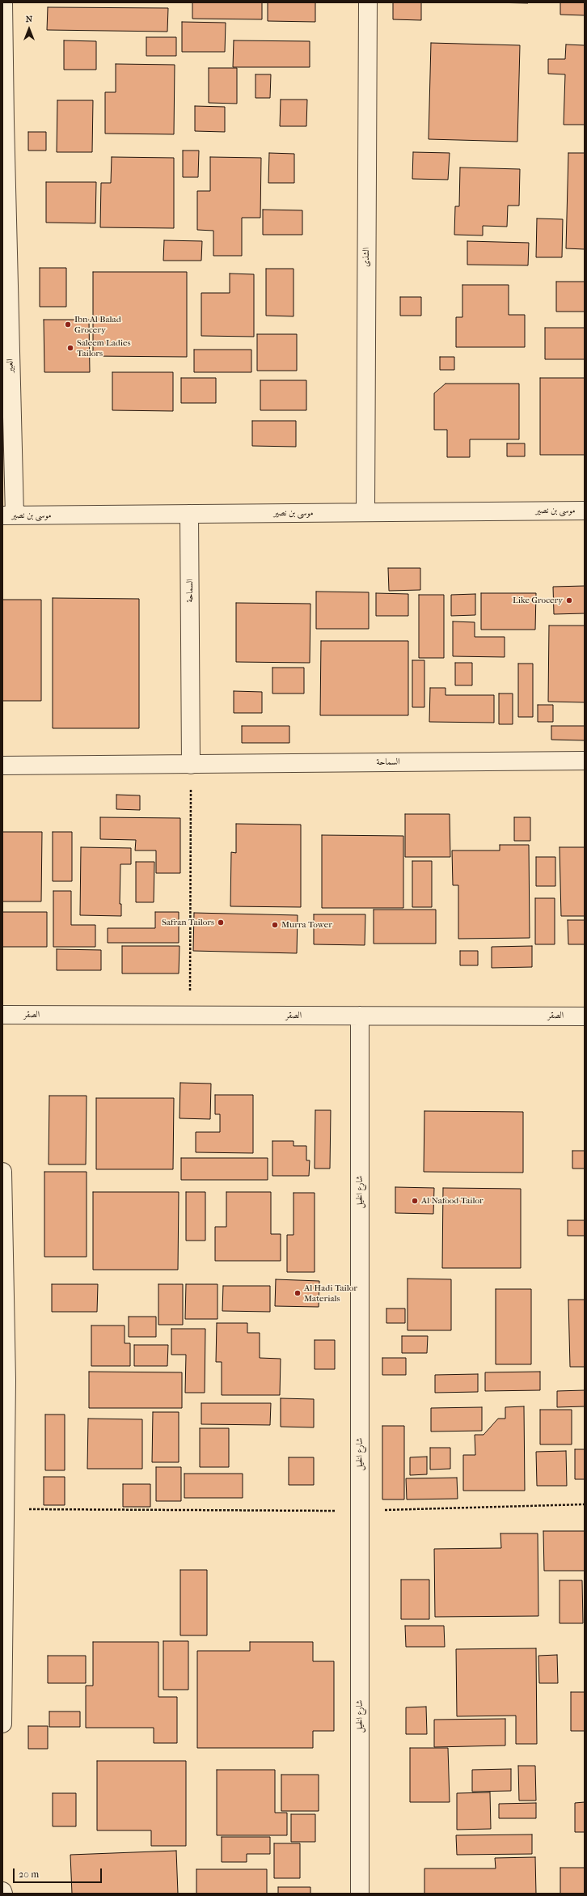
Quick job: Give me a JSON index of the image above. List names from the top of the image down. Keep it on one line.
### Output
{"streets":{"street":["الشذى","العبير","موسى بن نصير","السماحة","الصقر","شارع الخيل"]},"crossings":[["الشذى","موسى بن نصير"],["العبير","موسى بن نصير"],["موسى بن نصير","السماحة"],["الصقر","شارع الخيل"]],"places":["Ibn Al Balad Grocery","Saleem Ladies Tailors","Like Grocery","Safran Tailors","Murra Tower","Al Nafood Tailor","Al Hadi Tailor Materials"],"scale_bar":"20 m","north":"top"}
